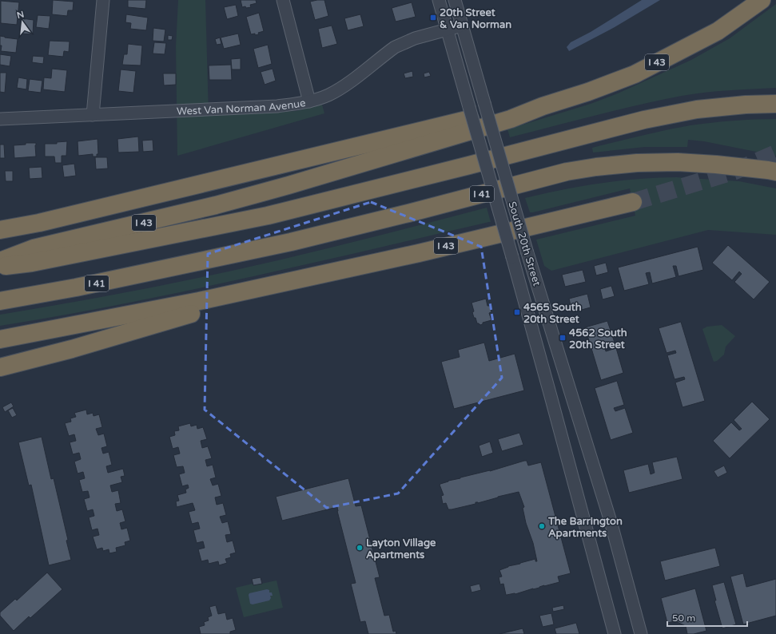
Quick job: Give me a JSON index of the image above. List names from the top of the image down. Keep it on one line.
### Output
{"streets":{"highway":["I 43","I 41"],"street":["West Van Norman Avenue","South 20th Street"]},"crossings":[["West Van Norman Avenue","South 20th Street"]],"places":{"transit":["20th Street & Van Norman","4565 South 20th Street","4562 South 20th Street"],"other":["The Barrington Apartments","Layton Village Apartments"]},"scale_bar":"50 m","north":"top"}
